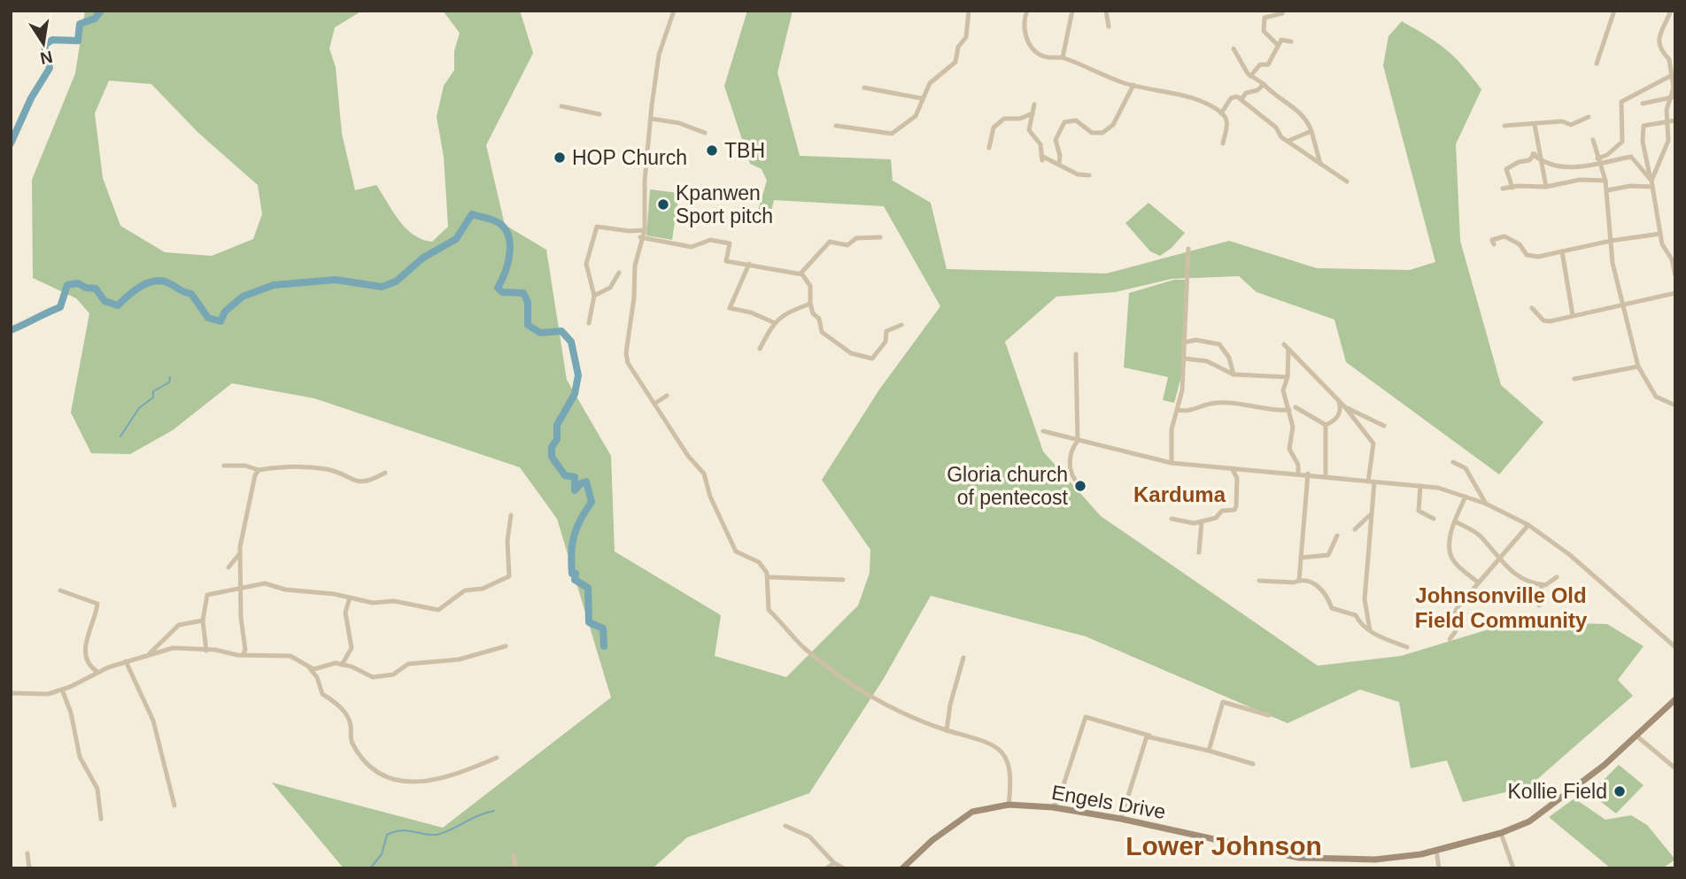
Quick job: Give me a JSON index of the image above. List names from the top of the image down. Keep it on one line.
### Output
{"streets":{"street":["Engels Drive"]},"districts":["Karduma","Johnsonville Old Field Community","Lower Johnson"],"places":["TBH","HOP Church","Kpanwen Sport pitch","Gloria church of pentecost","Kollie Field"],"north":"bottom"}
